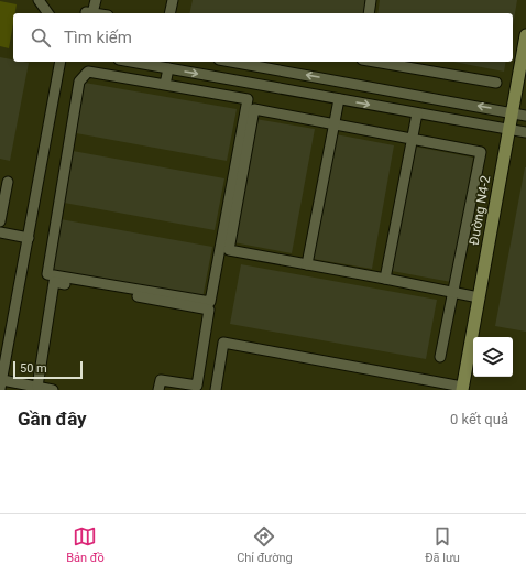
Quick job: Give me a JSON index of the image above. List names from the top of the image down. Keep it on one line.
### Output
{"streets":{"main road":["Đường N4-2"]},"scale_bar":"50 m","page":{"search":"Tìm kiếm","scale":"50 m","heading":["Gần đây","0 kết quả"],"nav":["Bản đồ","Chỉ đường","Đã lưu"]}}
